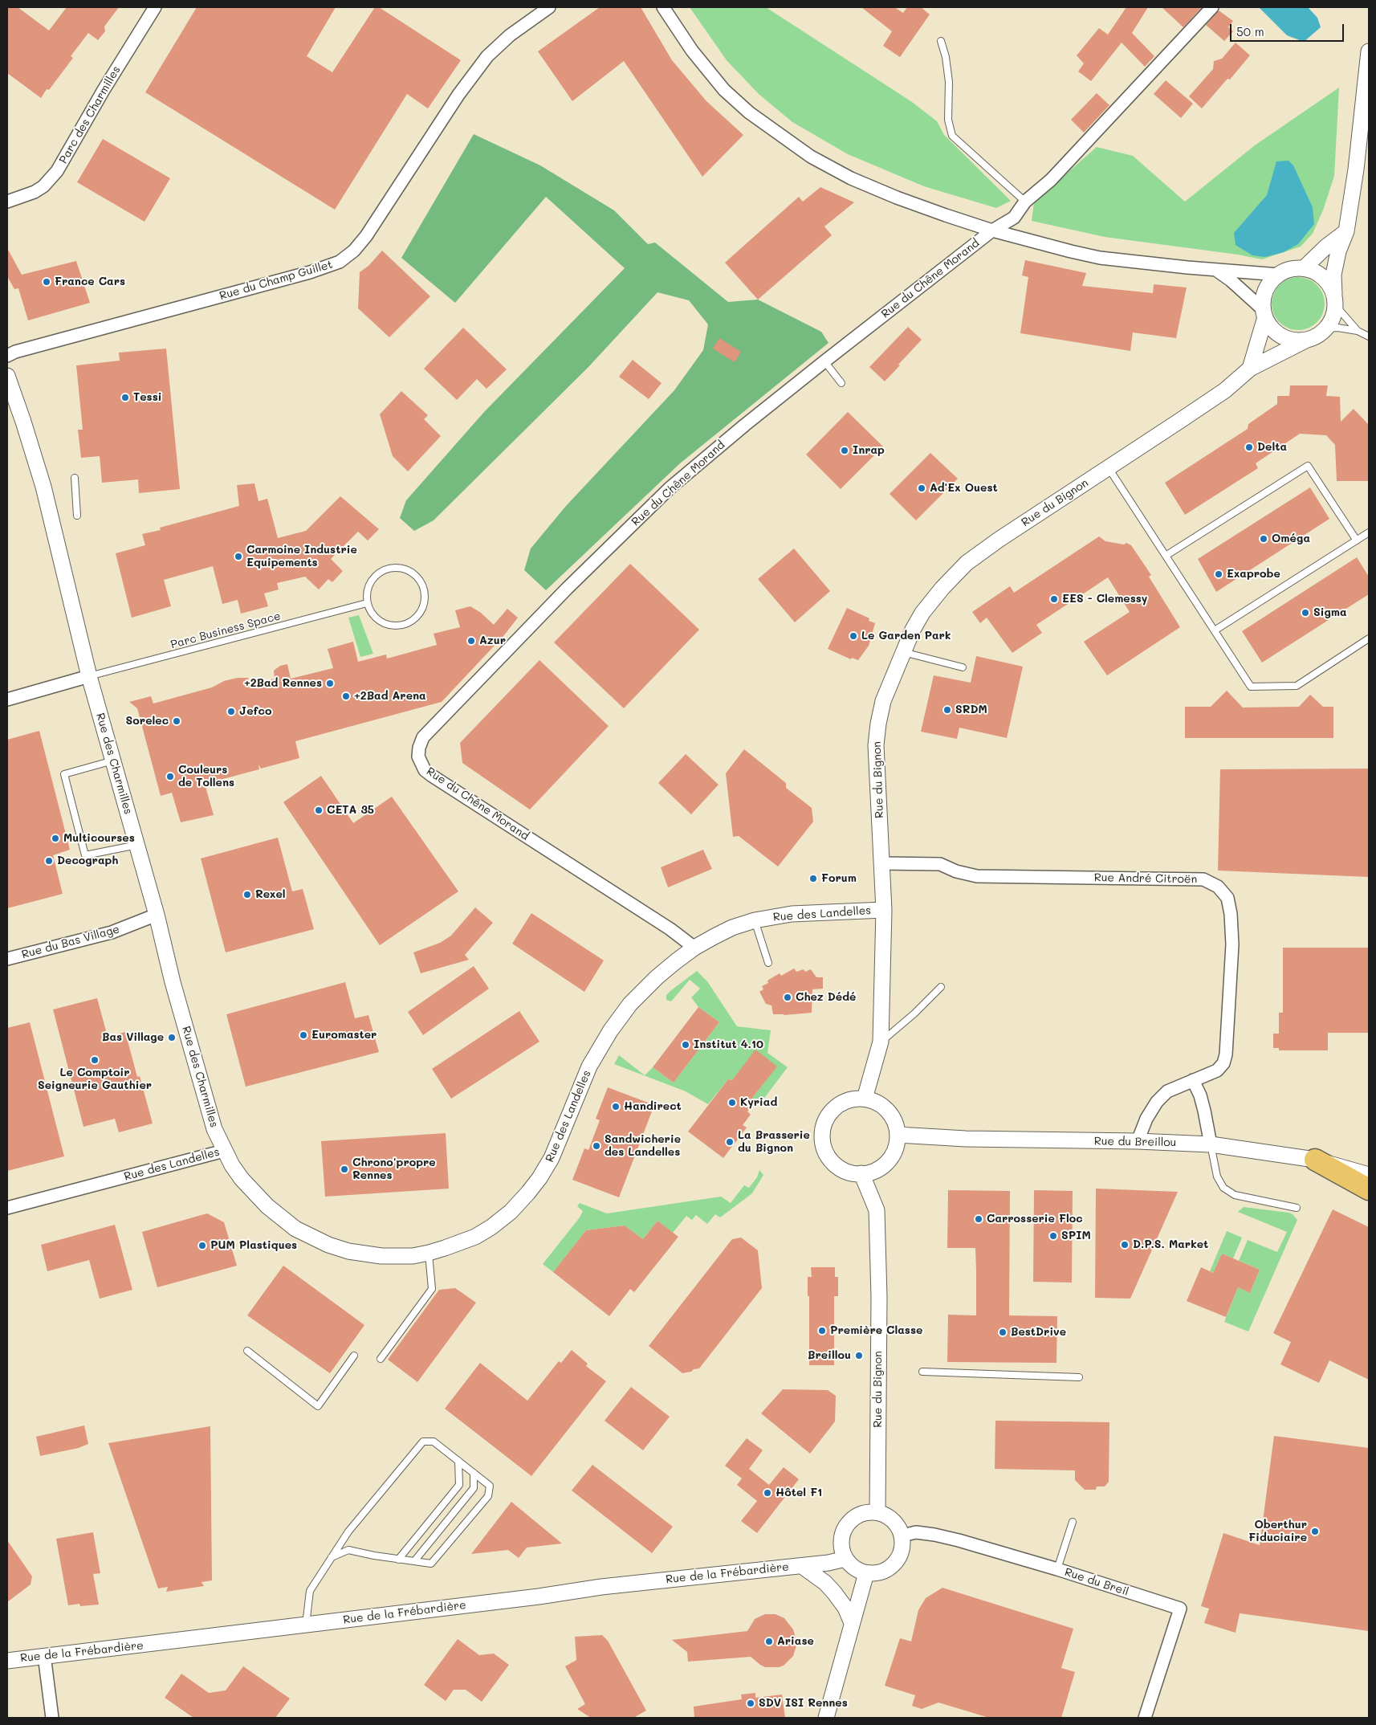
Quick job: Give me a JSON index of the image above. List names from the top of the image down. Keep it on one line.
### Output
{"streets":{"street":["Parc des Charmilles","Rue du Chêne Morand","Rue du Champ Guillet","Rue du Bignon","Rue des Charmilles","Rue André Citroën","Rue des Landelles","Rue du Bas Village","Rue du Breillou","Rue de la Frébardière","Rue du Breil"],"lane":["Parc Business Space"]},"crossings":[["Rue du Chêne Morand","Rue des Landelles"],["Rue du Bignon","Rue André Citroën"],["Rue du Bignon","Rue des Landelles"],["Rue du Bignon","Rue du Breillou"],["Rue du Bignon","Rue de la Frébardière"],["Rue du Bignon","Rue du Breil"],["Parc Business Space","Rue des Charmilles"],["Rue des Charmilles","Rue des Landelles"],["Rue des Charmilles","Rue du Bas Village"],["Rue André Citroën","Rue du Breillou"],["Rue de la Frébardière","Rue du Breil"]],"places":["France Cars","Tessi","Delta","Inrap","Ad'Ex Ouest","Oméga","Carmoine Industrie Equipements","Exaprobe","EES - Clemessy","Sigma","Le Garden Park","Azur","+2Bad Rennes","+2Bad Arena","SRDM","Jefco","Sorelec","Couleurs de Tollens","CETA 35","Multicourses","Decograph","Forum","Rexel","Chez Dédé","Euromaster","Bas Village","Institut 4.10","Le Comptoir Seigneurie Gauthier","Kyriad","Handirect","La Brasserie du Bignon","Sandwicherie des Landelles","Chrono'propre Rennes","Carrosserie Floc","SPIM","D.P.S. Market","PUM Plastiques","Première Classe","BestDrive","Breillou","Hôtel F1","Oberthur Fiduciaire","Ariase","SDV ISI Rennes"],"scale_bar":"50 m"}
